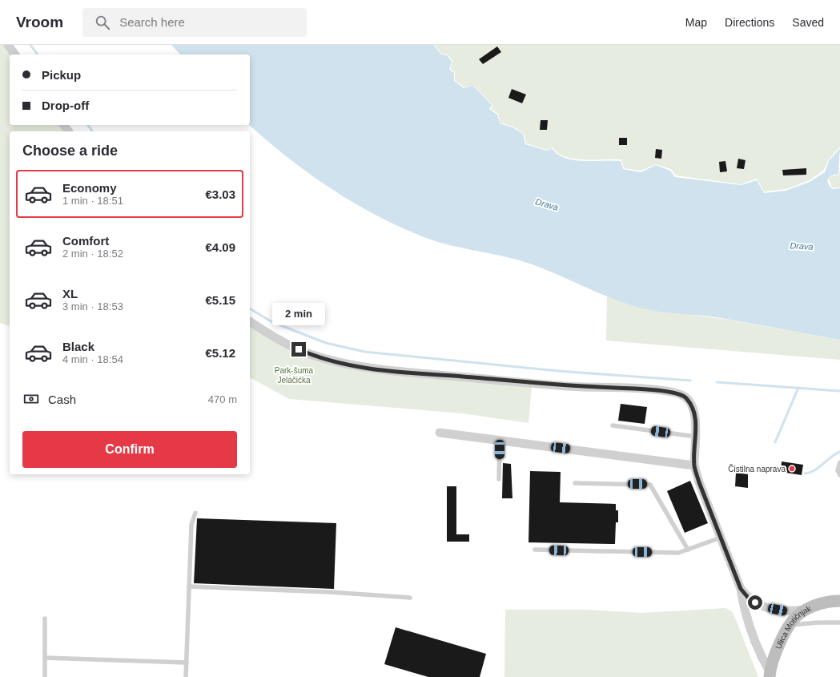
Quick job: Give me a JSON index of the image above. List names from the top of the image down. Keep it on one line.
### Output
{"streets":{"main road":["Ulica Motičnjak"]},"water":["Drava"],"parks":["Park-šuma Jelačićka"],"places":["Čistilna naprava"],"page":{"header":"Vroom","search":"Search here","nav":["Map","Directions","Saved"],"banner":["Pickup","Drop-off"],"heading":"Choose a ride","list":[{"name":"Economy","note":"1 min · 18:51","value":"€3.03"},{"name":"Comfort","note":"2 min · 18:52","value":"€4.09"},{"name":"XL","note":"3 min · 18:53","value":"€5.15"},{"name":"Black","note":"4 min · 18:54","value":"€5.12"}],"bubble":"2 min","pay":["Cash","470 m"],"buttons":"Confirm"}}
